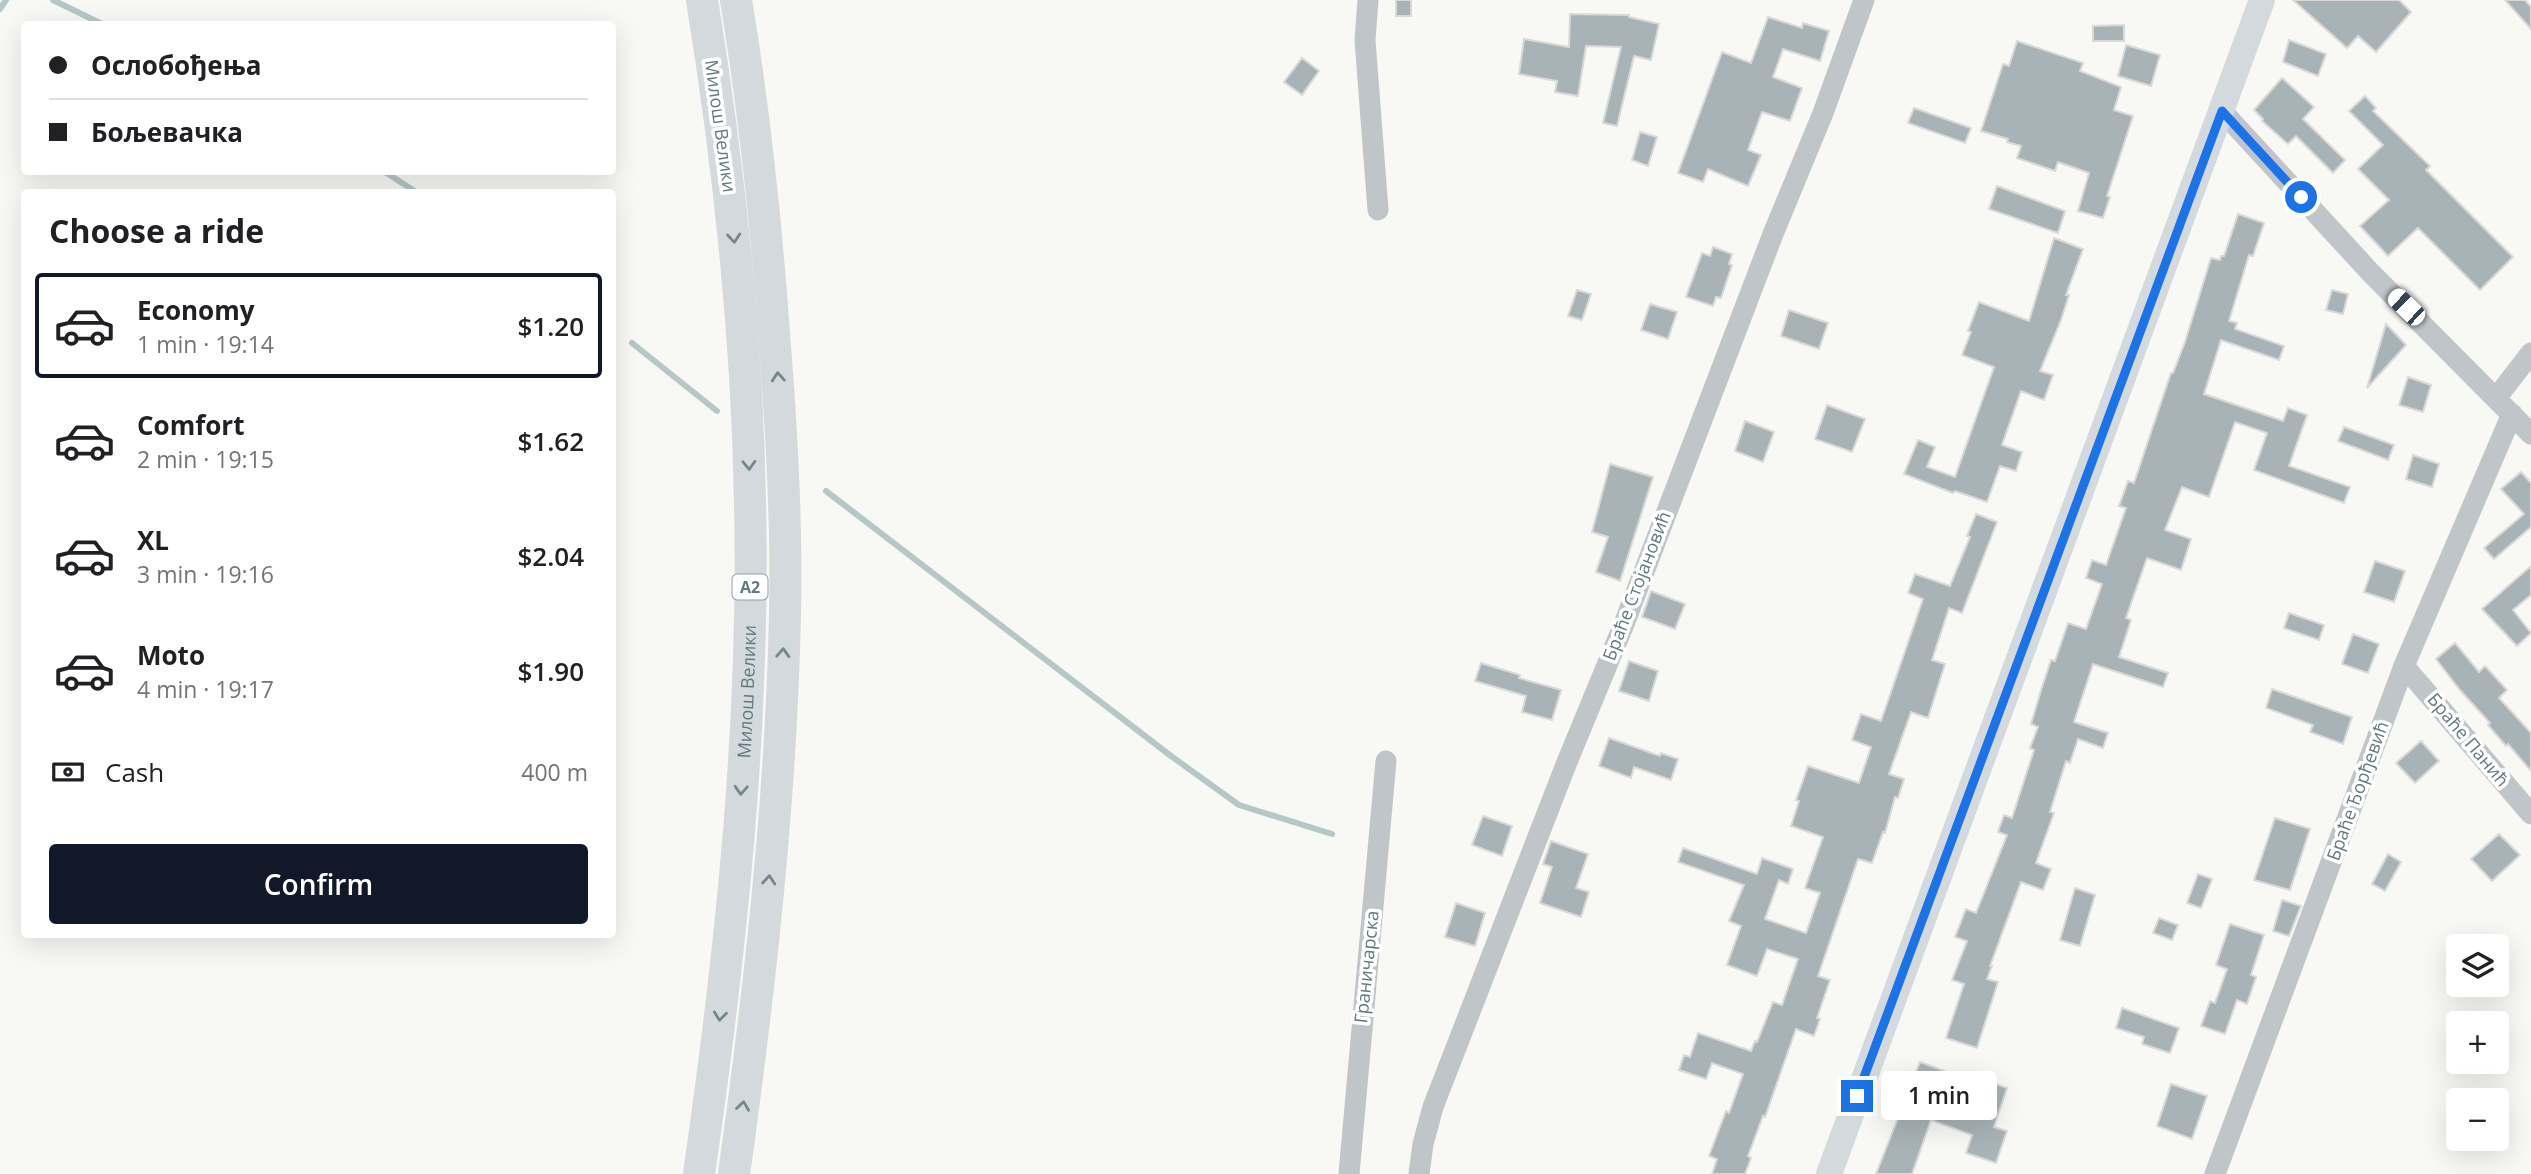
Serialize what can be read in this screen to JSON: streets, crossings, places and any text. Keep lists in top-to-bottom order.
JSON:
{
  "streets": {
    "highway": ["Милош Велики", "A2"],
    "street": [
      "Браће Стојановић",
      "Браће Панић",
      "Браће Ђорђевић",
      "Граничарска"
    ]
  },
  "crossings": [
    ["Браће Панић", "Браће Ђорђевић"]
  ],
  "page": {
    "banner": ["Ослобођења", "Бољевачка"],
    "heading": "Choose a ride",
    "list": [
      {
        "name": "Economy",
        "note": "1 min · 19:14",
        "value": "$1.20"
      },
      {
        "name": "Comfort",
        "note": "2 min · 19:15",
        "value": "$1.62"
      },
      {
        "name": "XL",
        "note": "3 min · 19:16",
        "value": "$2.04"
      },
      {
        "name": "Moto",
        "note": "4 min · 19:17",
        "value": "$1.90"
      }
    ],
    "pay": ["Cash", "400 m"],
    "buttons": "Confirm",
    "map_buttons": ["+", "−"],
    "bubble": "1 min"
  }
}
